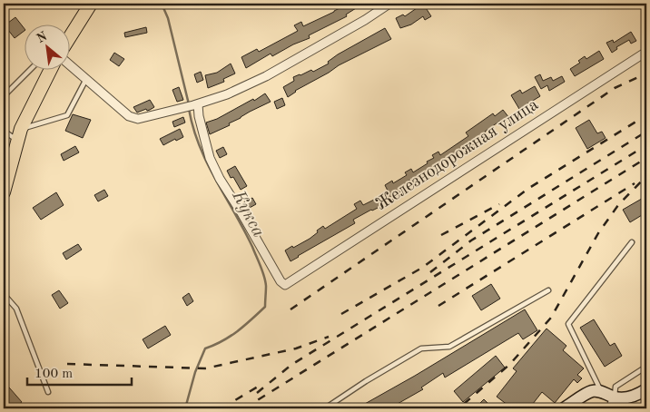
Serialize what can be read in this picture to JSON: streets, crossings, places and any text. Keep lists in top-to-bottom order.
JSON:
{
  "streets": {
    "street": ["Железнодорожная улица"]
  },
  "water": ["Кукса"],
  "scale_bar": "100 m",
  "north": "top left"
}
